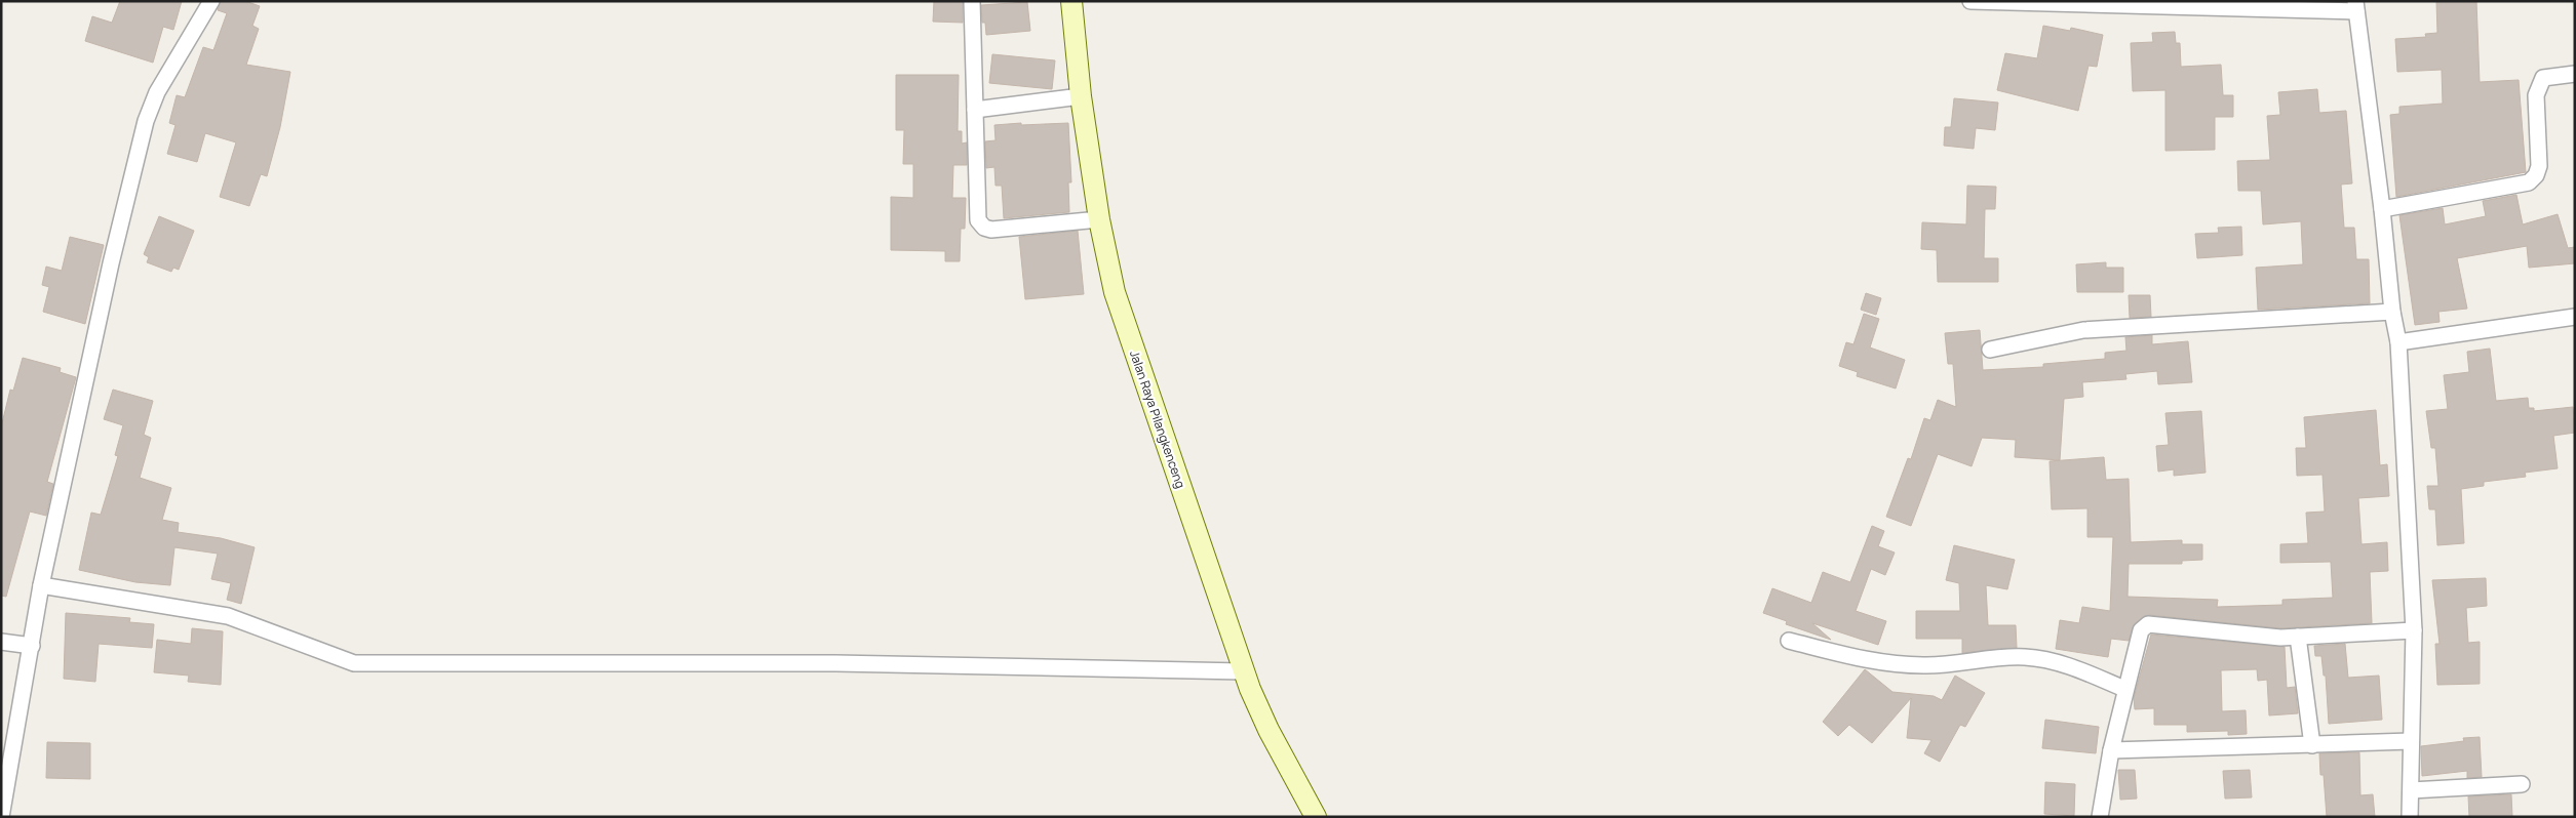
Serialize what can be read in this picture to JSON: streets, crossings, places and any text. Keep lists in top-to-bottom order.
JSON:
{
  "streets": {
    "main road": ["Jalan Raya Pilangkenceng"]
  }
}
